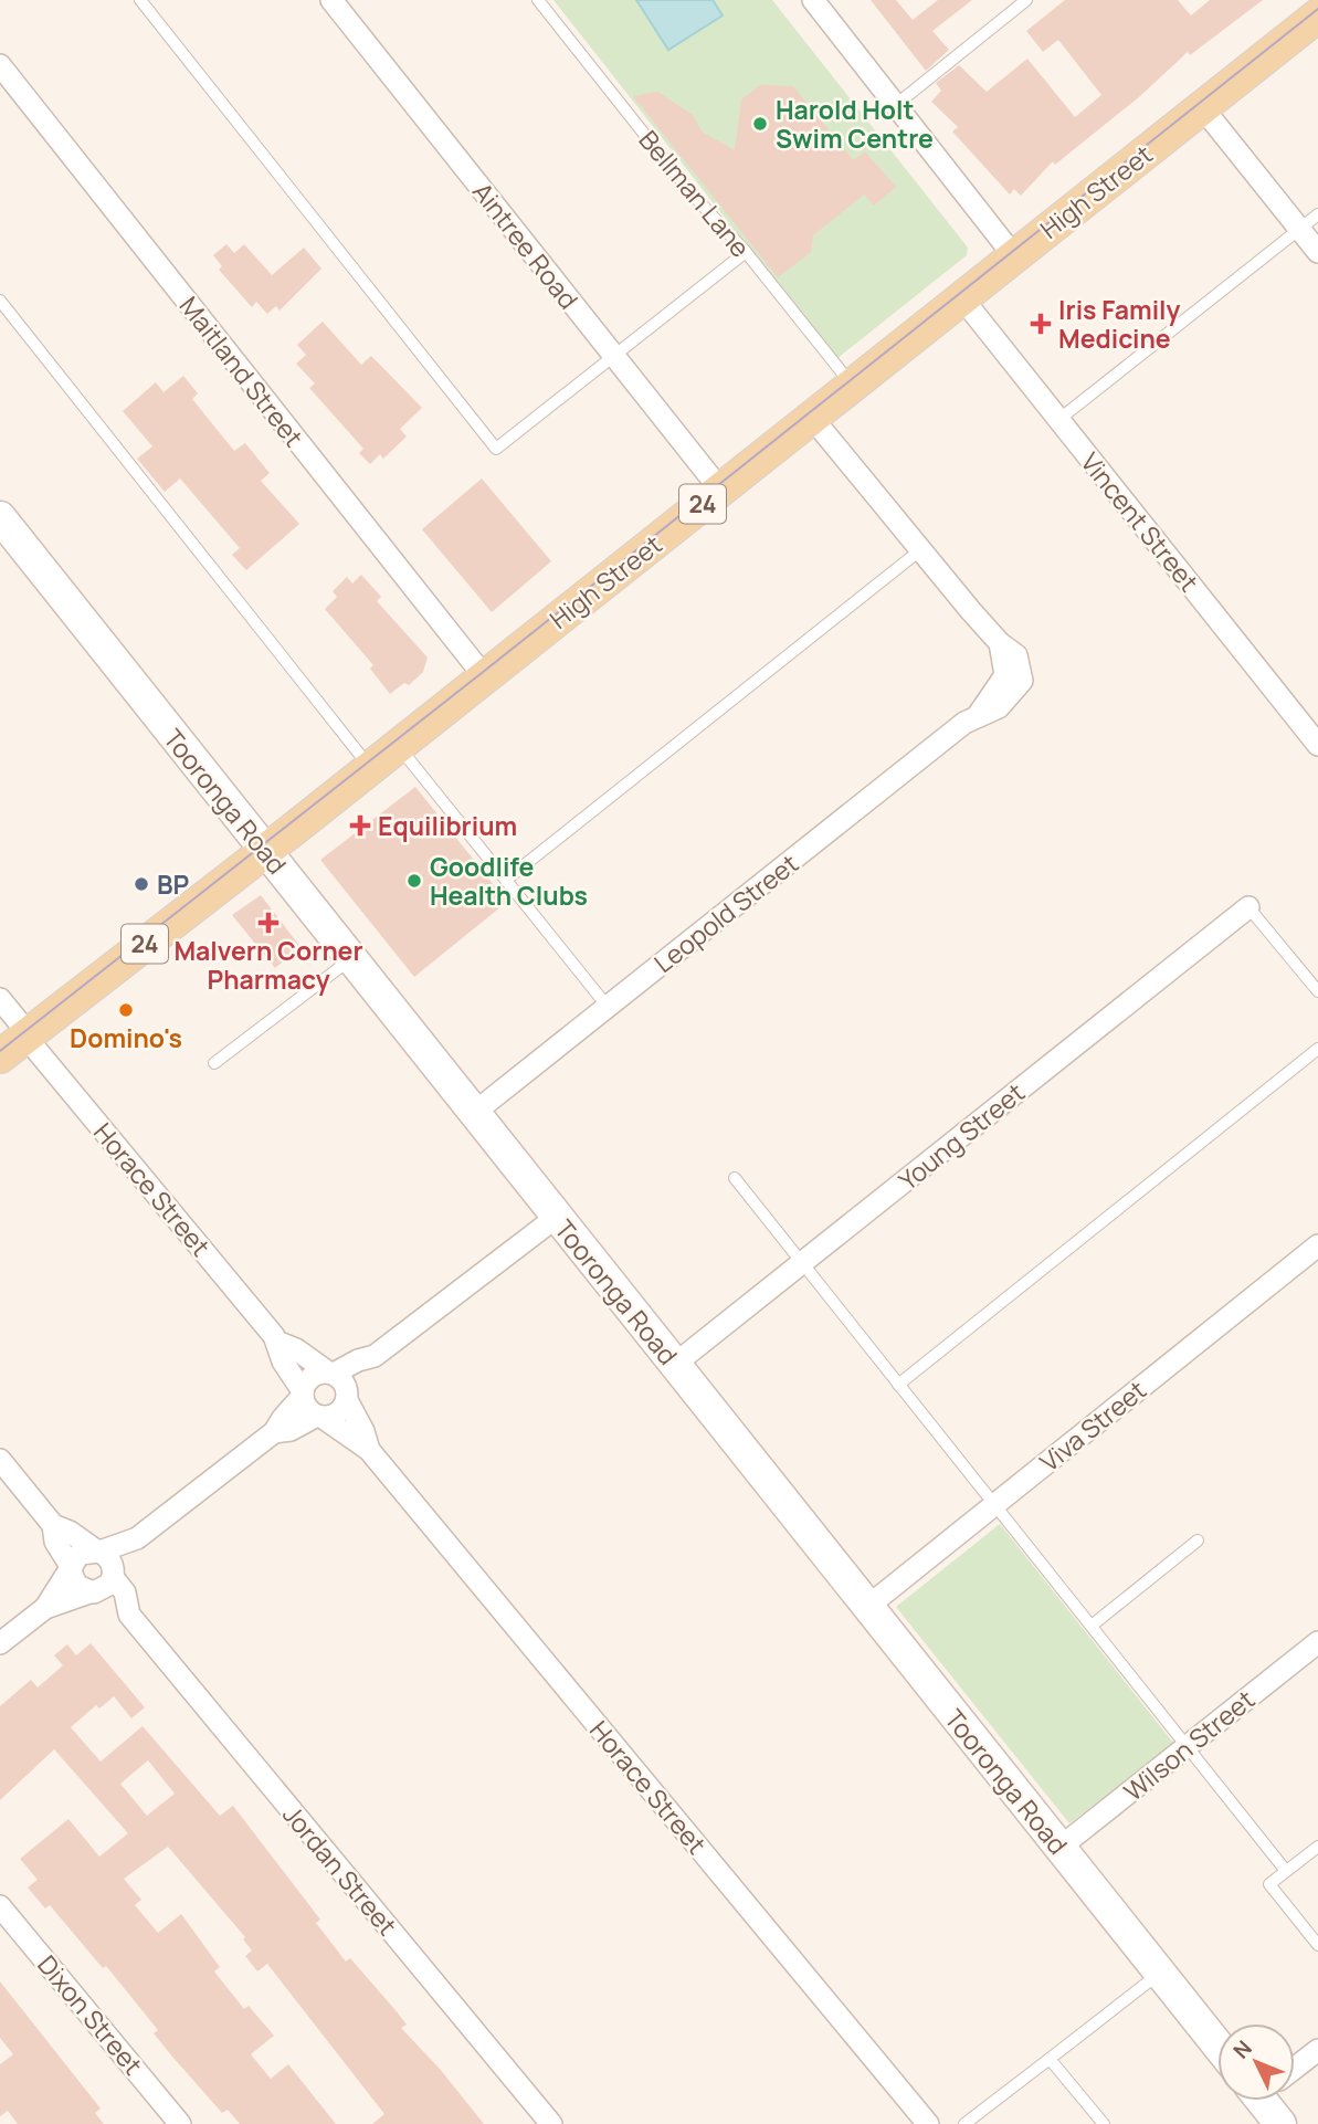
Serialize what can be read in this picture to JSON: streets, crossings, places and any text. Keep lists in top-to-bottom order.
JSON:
{
  "streets": {
    "main road": ["High Street", "24", "Tooronga Road"],
    "street": [
      "Aintree Road",
      "Maitland Street",
      "Vincent Street",
      "Leopold Street",
      "Young Street",
      "Horace Street",
      "Viva Street",
      "Wilson Street",
      "Jordan Street",
      "Dixon Street"
    ],
    "lane": ["Bellman Lane"]
  },
  "crossings": [
    ["High Street", "Bellman Lane"],
    ["High Street", "Aintree Road"],
    ["High Street", "Maitland Street"],
    ["High Street", "Vincent Street"],
    ["High Street", "Tooronga Road"],
    ["High Street", "Leopold Street"],
    ["High Street", "Horace Street"],
    ["Tooronga Road", "Leopold Street"],
    ["Tooronga Road", "Young Street"],
    ["Tooronga Road", "Viva Street"],
    ["Tooronga Road", "Wilson Street"]
  ],
  "places": {
    "other": [
      "Harold Holt Swim Centre",
      "Goodlife Health Clubs",
      "BP",
      "Domino's"
    ],
    "health": ["Iris Family Medicine", "Equilibrium", "Malvern Corner Pharmacy"]
  },
  "north": "top left"
}
